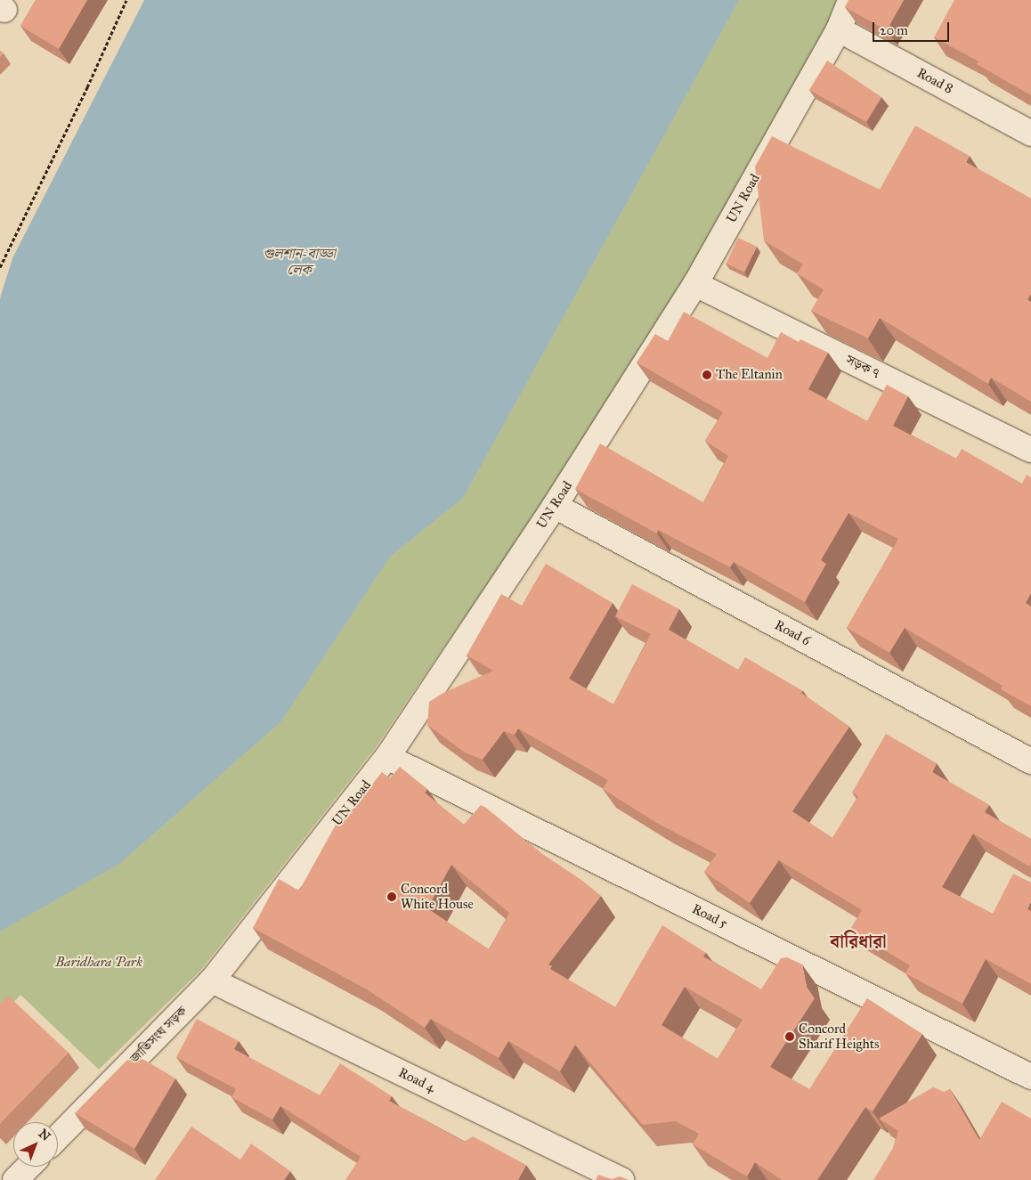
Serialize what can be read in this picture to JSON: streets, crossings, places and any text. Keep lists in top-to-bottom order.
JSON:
{
  "streets": {
    "street": [
      "Road 8",
      "UN Road",
      "সড়ক ৭",
      "Road 6",
      "Road 5",
      "জাতিসংঘ সড়ক",
      "Road 4"
    ]
  },
  "crossings": [
    ["Road 8", "UN Road"],
    ["UN Road", "সড়ক ৭"],
    ["UN Road", "Road 6"],
    ["UN Road", "Road 5"],
    ["UN Road", "জাতিসংঘ সড়ক"],
    ["UN Road", "Road 4"],
    ["জাতিসংঘ সড়ক", "Road 4"]
  ],
  "districts": ["বারিধারা"],
  "water": ["গুলশান-বাড্ডা লেক"],
  "parks": ["Baridhara Park"],
  "places": ["The Eltanin", "Concord White House", "Concord Sharif Heights"],
  "scale_bar": "20 m",
  "north": "top right"
}
